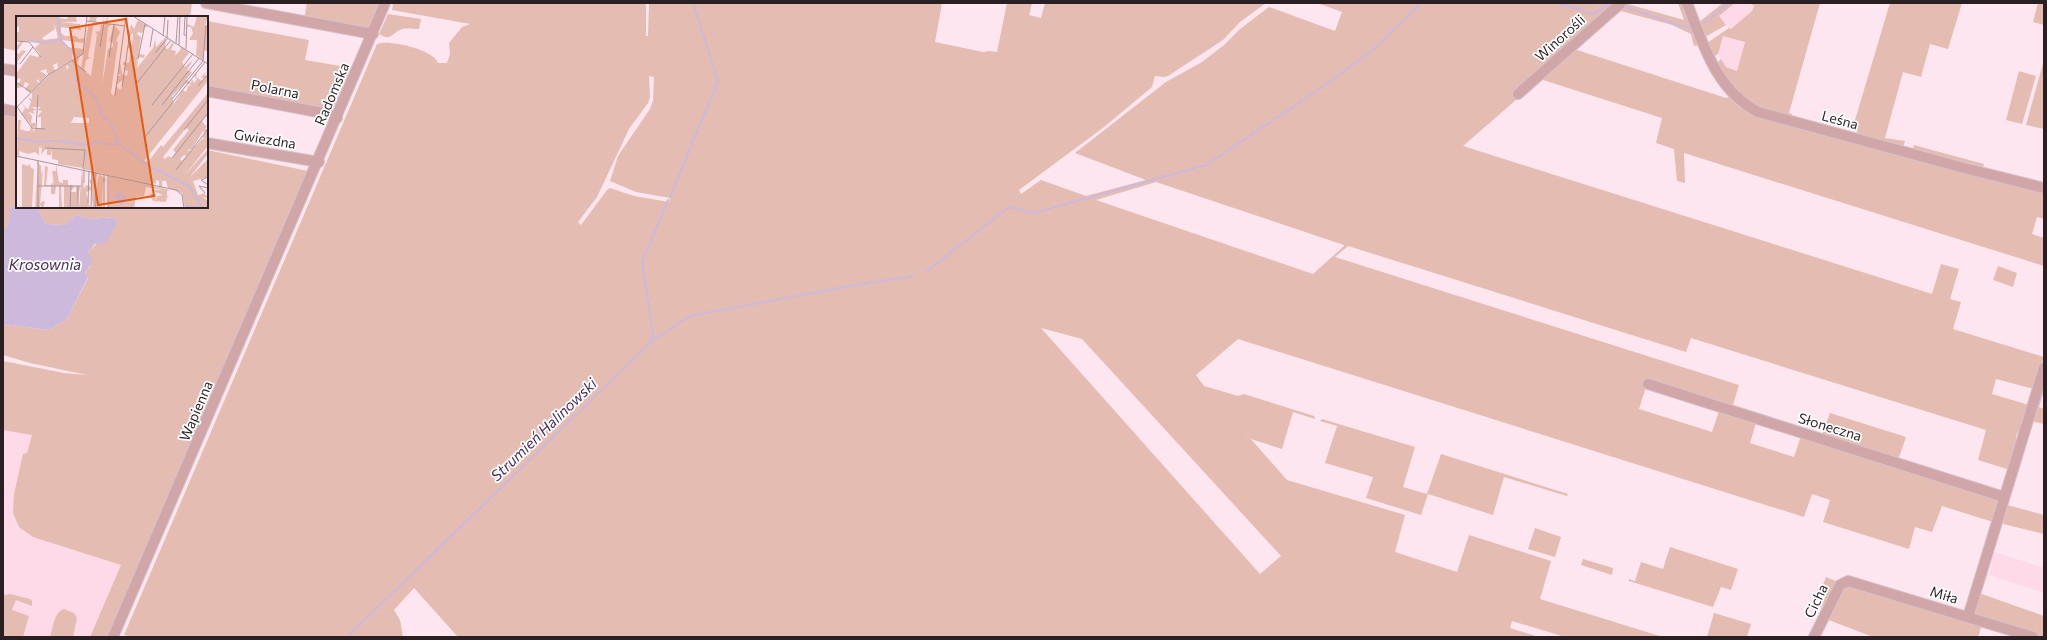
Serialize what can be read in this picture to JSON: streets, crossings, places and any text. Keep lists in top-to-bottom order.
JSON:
{
  "streets": {
    "street": [
      "Winorośli",
      "Polarna",
      "Radomska",
      "Leśna",
      "Gwiezdna",
      "Wapienna",
      "Słoneczna",
      "Miła",
      "Cicha"
    ]
  },
  "crossings": [
    ["Polarna", "Radomska"],
    ["Radomska", "Gwiezdna"],
    ["Radomska", "Wapienna"],
    ["Miła", "Cicha"]
  ],
  "water": ["Krosownia", "Strumień Halinowski"]
}
